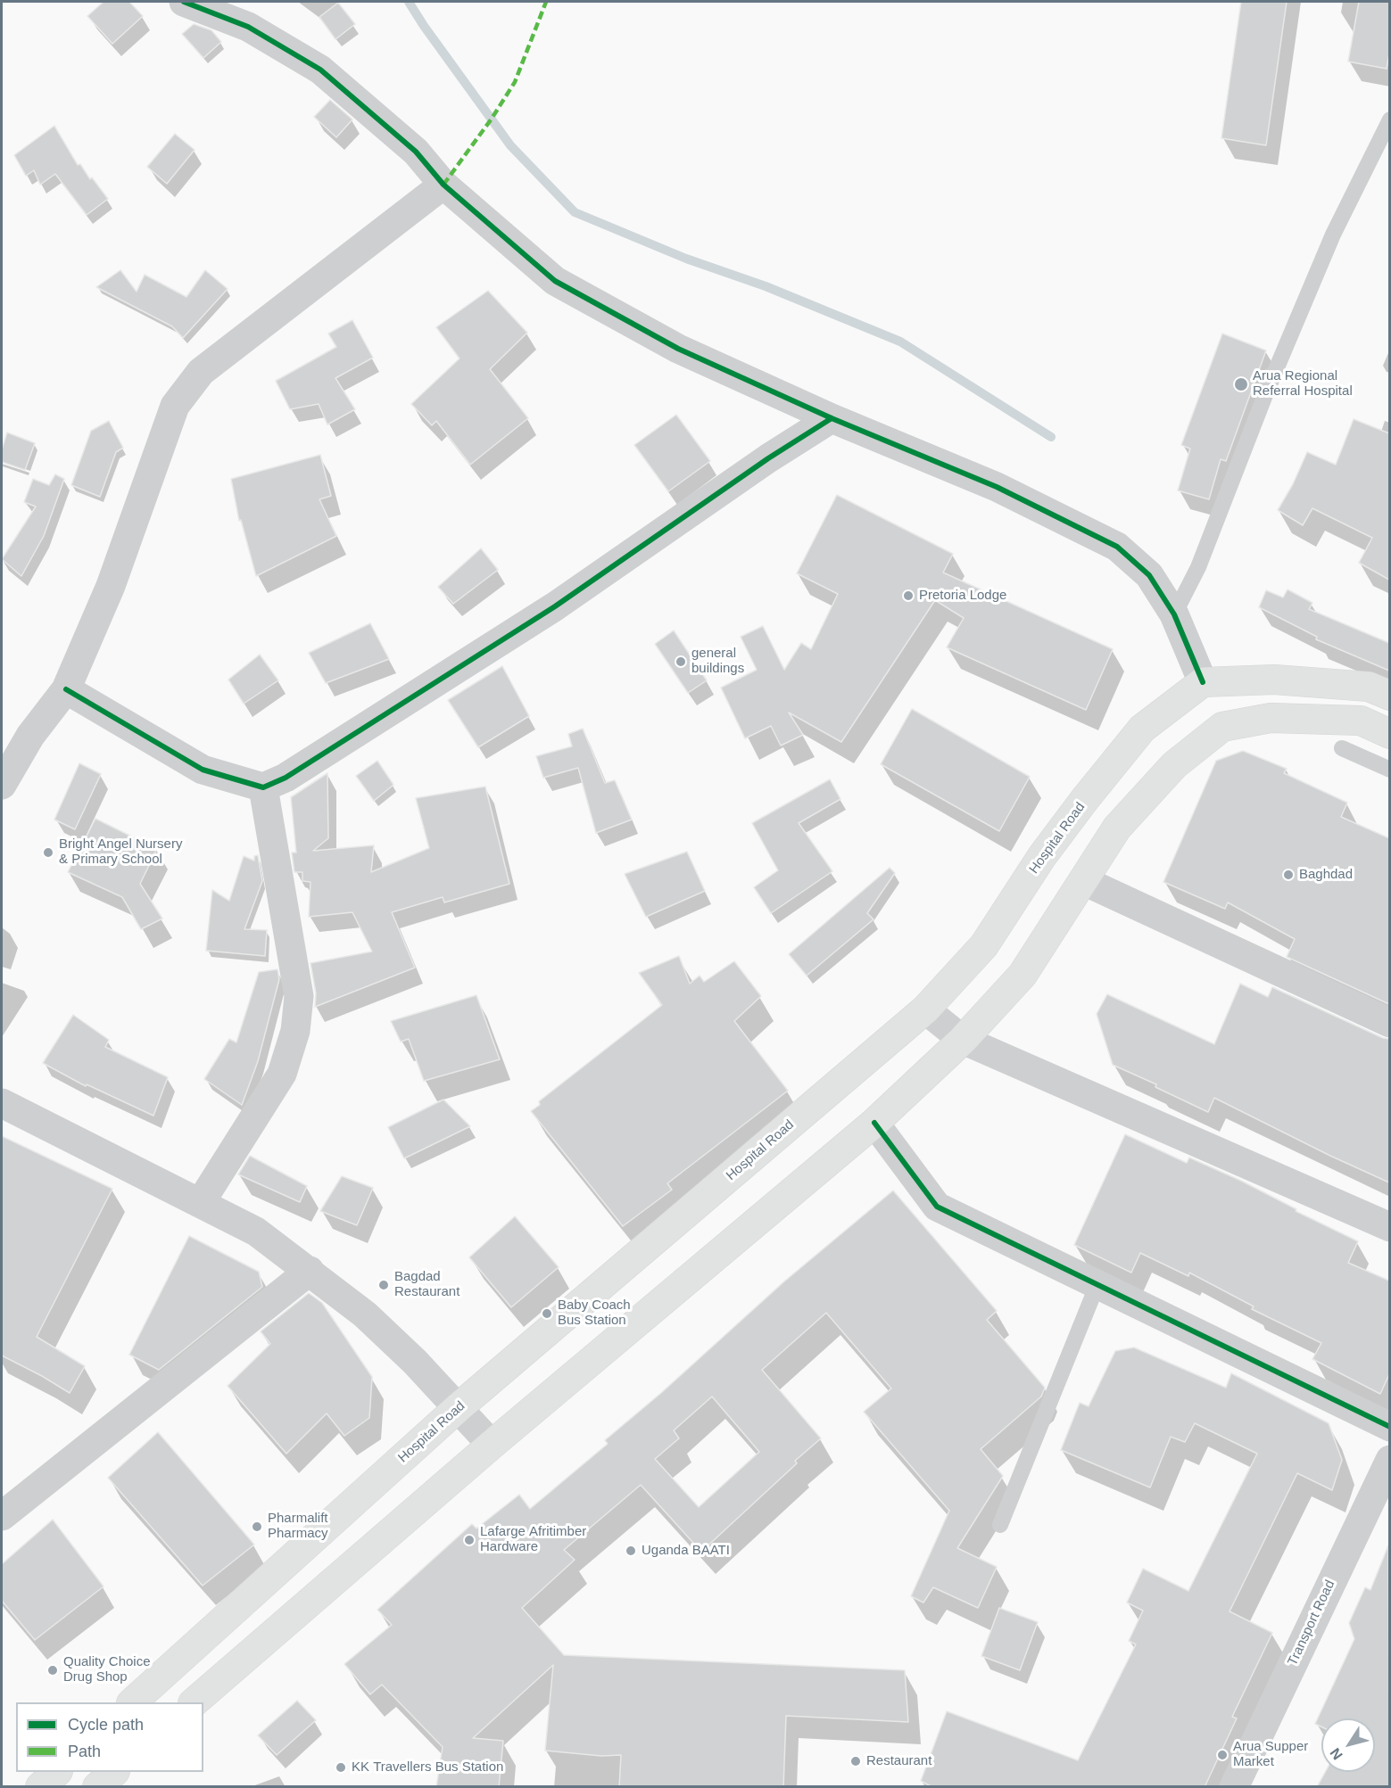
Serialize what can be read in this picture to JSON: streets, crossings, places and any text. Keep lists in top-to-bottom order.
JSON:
{
  "streets": {
    "main road": ["Hospital Road"],
    "street": ["Transport Road"]
  },
  "places": [
    "Arua Regional Referral Hospital",
    "Pretoria Lodge",
    "general buildings",
    "Bright Angel Nursery & Primary School",
    "Baghdad",
    "Bagdad Restaurant",
    "Baby Coach Bus Station",
    "Pharmalift Pharmacy",
    "Lafarge Afritimber Hardware",
    "Uganda BAATI",
    "Quality Choice Drug Shop",
    "Arua Supper Market",
    "Restaurant",
    "KK Travellers Bus Station"
  ],
  "legend": ["Cycle path", "Path"],
  "north": "bottom left"
}
